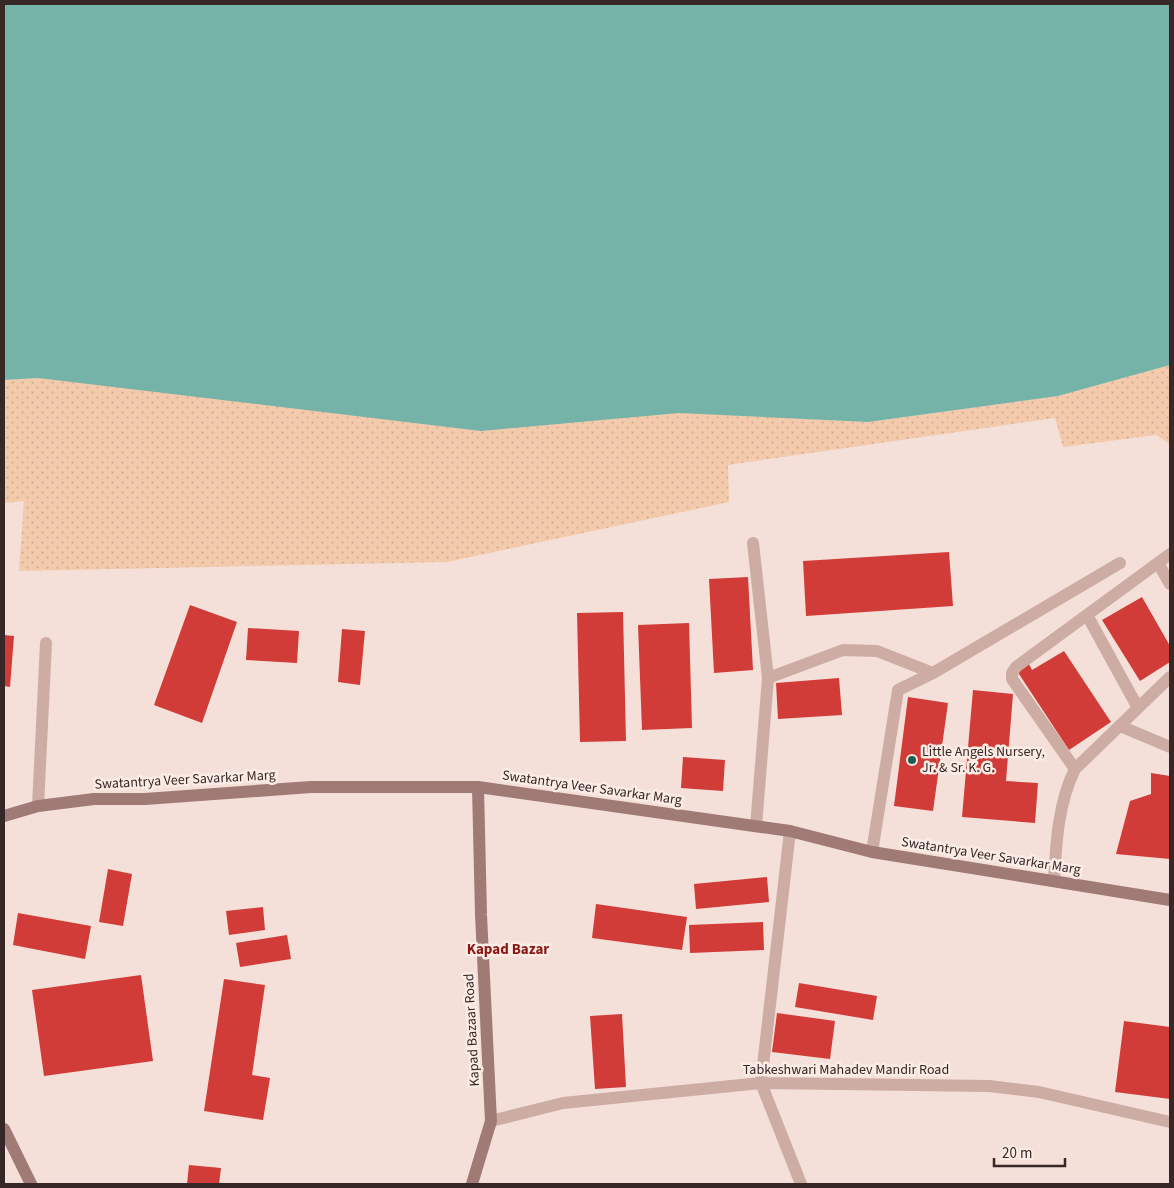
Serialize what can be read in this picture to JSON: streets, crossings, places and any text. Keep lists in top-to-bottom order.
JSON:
{
  "streets": {
    "street": ["Swatantrya Veer Savarkar Marg", "Kapad Bazaar Road", "Tabkeshwari Mahadev Mandir Road"]
  },
  "crossings": [
    ["Swatantrya Veer Savarkar Marg", "Kapad Bazaar Road"],
    ["Kapad Bazaar Road", "Tabkeshwari Mahadev Mandir Road"]
  ],
  "districts": ["Kapad Bazar"],
  "places": ["Little Angels Nursery, Jr. & Sr. K. G."],
  "scale_bar": "20 m"
}
